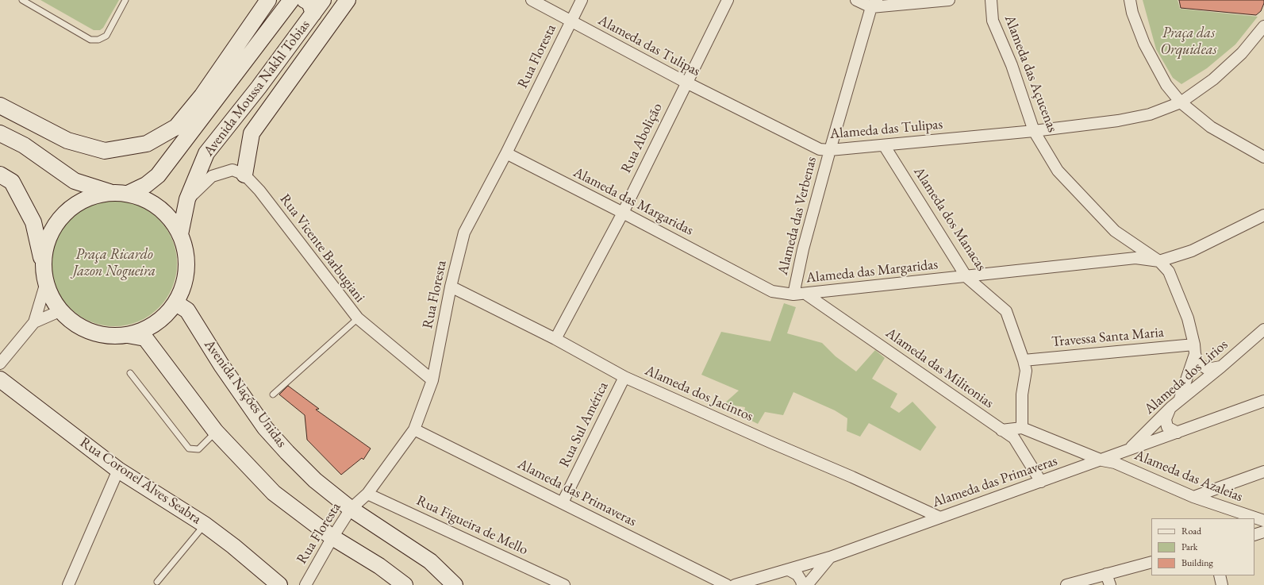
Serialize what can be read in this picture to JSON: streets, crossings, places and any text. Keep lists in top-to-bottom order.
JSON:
{
  "streets": {
    "main road": ["Avenida Moussa Nakhl Tobias", "Avenida Nações Unidas", "Rua Coronel Alves Seabra"],
    "street": [
      "Alameda das Tulipas",
      "Rua Floresta",
      "Alameda das Açucenas",
      "Rua Abolição",
      "Alameda das Margaridas",
      "Alameda das Verbenas",
      "Alameda dos Manacas",
      "Rua Vicente Barbugiani",
      "Travessa Santa Maria",
      "Alameda das Militonias",
      "Alameda dos Lirios",
      "Alameda dos Jacintos",
      "Rua Sul América",
      "Alameda das Azaleias",
      "Alameda das Primaveras",
      "Rua Figueira de Mello"
    ]
  },
  "crossings": [
    ["Alameda das Tulipas", "Rua Floresta"],
    ["Alameda das Tulipas", "Alameda das Açucenas"],
    ["Alameda das Tulipas", "Rua Abolição"],
    ["Alameda das Tulipas", "Alameda das Verbenas"],
    ["Alameda das Tulipas", "Alameda dos Manacas"],
    ["Rua Floresta", "Alameda das Margaridas"],
    ["Rua Floresta", "Rua Vicente Barbugiani"],
    ["Rua Floresta", "Avenida Nações Unidas"],
    ["Rua Floresta", "Alameda dos Jacintos"],
    ["Rua Floresta", "Alameda das Primaveras"],
    ["Rua Floresta", "Rua Figueira de Mello"],
    ["Alameda das Açucenas", "Alameda das Margaridas"],
    ["Alameda das Açucenas", "Travessa Santa Maria"],
    ["Rua Abolição", "Alameda das Margaridas"],
    ["Rua Abolição", "Alameda dos Jacintos"],
    ["Alameda das Margaridas", "Alameda das Verbenas"],
    ["Alameda das Margaridas", "Alameda dos Manacas"],
    ["Alameda das Margaridas", "Alameda das Militonias"],
    ["Alameda dos Manacas", "Travessa Santa Maria"],
    ["Alameda das Militonias", "Alameda das Primaveras"],
    ["Alameda dos Lirios", "Alameda das Primaveras"],
    ["Alameda dos Jacintos", "Rua Sul América"],
    ["Alameda dos Jacintos", "Alameda das Primaveras"],
    ["Rua Sul América", "Alameda das Primaveras"],
    ["Alameda das Azaleias", "Alameda das Primaveras"]
  ],
  "parks": ["Praça das Orquideas", "Praça Ricardo Jazon Nogueira"],
  "legend": ["Road", "Park", "Building"]
}
